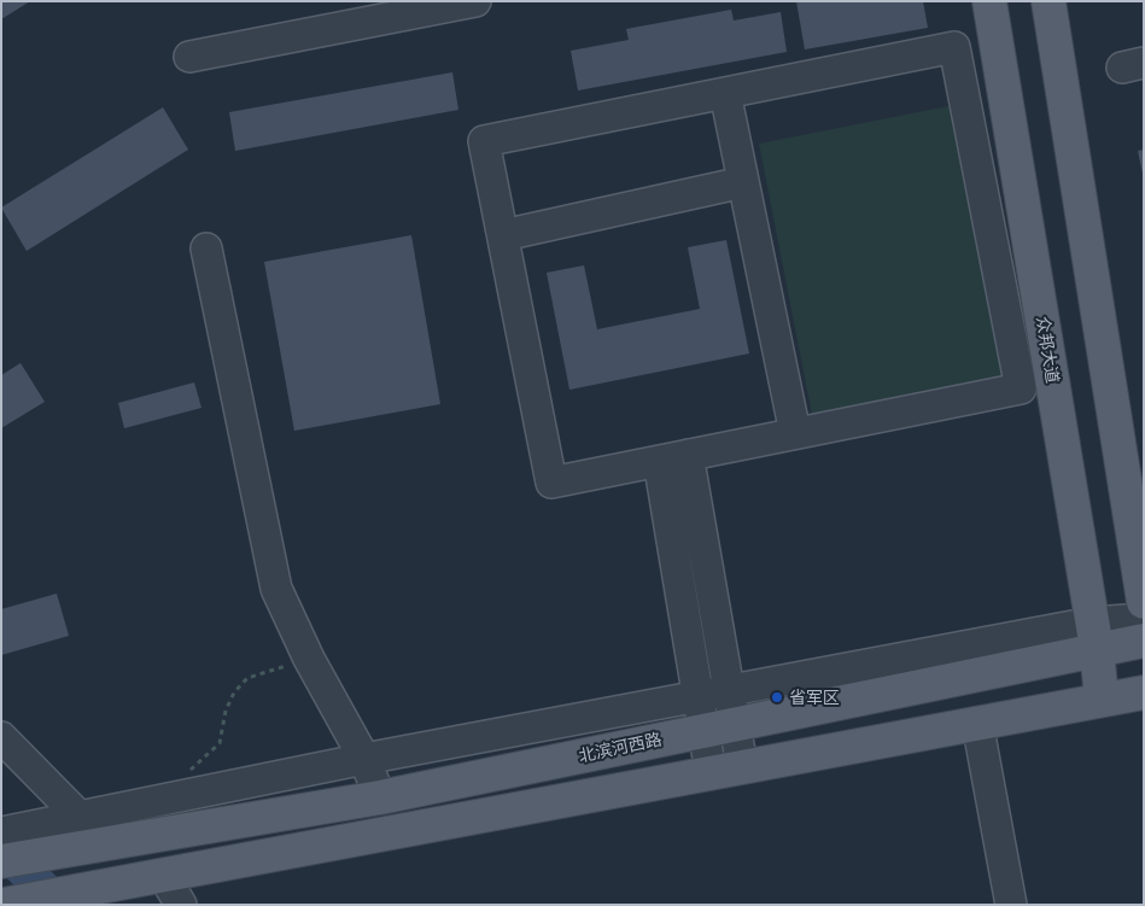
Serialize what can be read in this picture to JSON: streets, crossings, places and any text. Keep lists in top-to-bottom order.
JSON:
{
  "streets": {
    "main road": ["众邦大道", "北滨河西路"]
  },
  "crossings": [
    ["众邦大道", "北滨河西路"]
  ],
  "places": ["省军区"]
}
